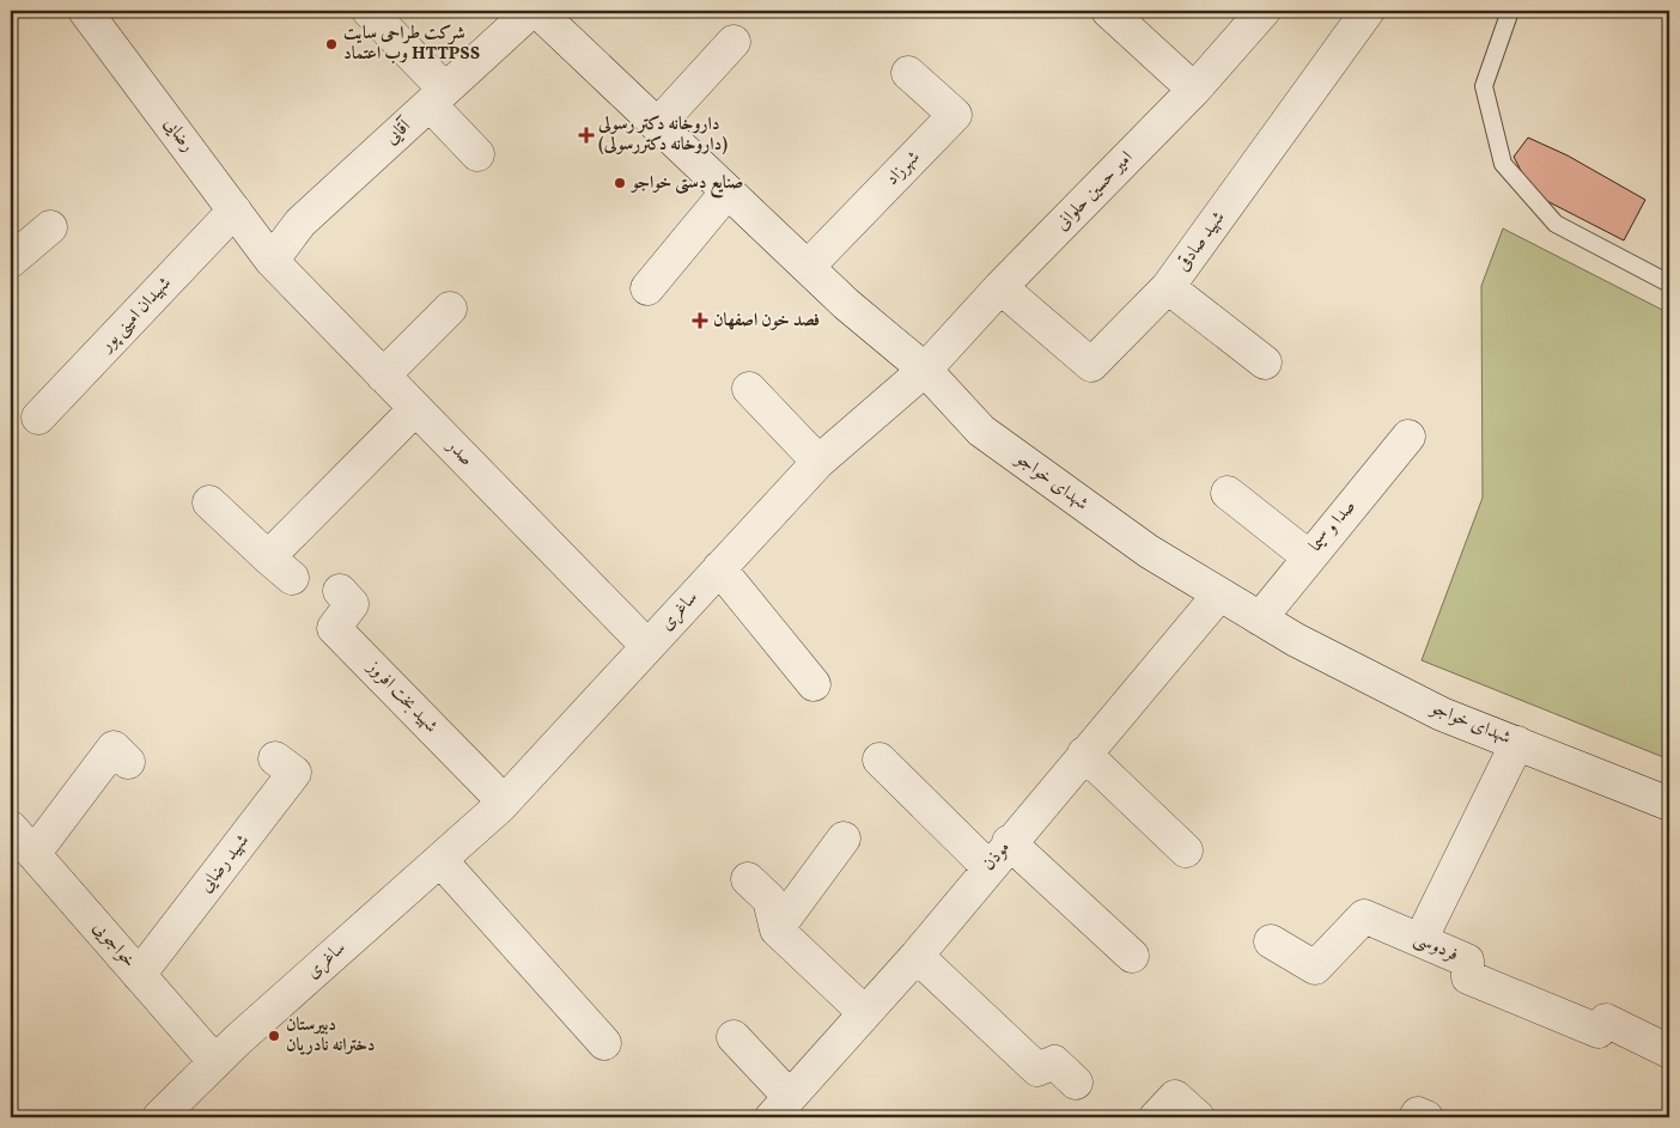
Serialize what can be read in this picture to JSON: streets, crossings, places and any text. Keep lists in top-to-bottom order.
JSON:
{
  "streets": {
    "street": [
      "آقایی",
      "رضایی",
      "شهرزاد",
      "امیر حسین حلوانی",
      "شهید صادقی",
      "شهیدان امینی پور",
      "صدر",
      "شهدای خواجو",
      "صدا و سیما",
      "ساغری",
      "شهید بخت افروز",
      "موذن",
      "شهید رضایی",
      "خواجویی",
      "فردوسی"
    ]
  },
  "crossings": [
    ["آقایی", "رضایی"],
    ["آقایی", "صدر"],
    ["رضایی", "شهیدان امینی پور"],
    ["رضایی", "صدر"],
    ["شهرزاد", "شهدای خواجو"],
    ["امیر حسین حلوانی", "شهید صادقی"],
    ["امیر حسین حلوانی", "شهدای خواجو"],
    ["امیر حسین حلوانی", "ساغری"],
    ["صدر", "ساغری"],
    ["شهدای خواجو", "صدا و سیما"],
    ["شهدای خواجو", "ساغری"],
    ["شهدای خواجو", "موذن"],
    ["ساغری", "شهید بخت افروز"],
    ["ساغری", "خواجویی"],
    ["شهید رضایی", "خواجویی"]
  ],
  "places": {
    "other": ["شرکت طراحی سایت وب اعتماد HTTPSS", "صنایع دستی خواجو", "دبیرستان دخترانه نادریان"],
    "health": ["داروخانه دکتر رسولی (داروخانه دکتررسولی)", "فصد خون اصفهان"]
  }
}
